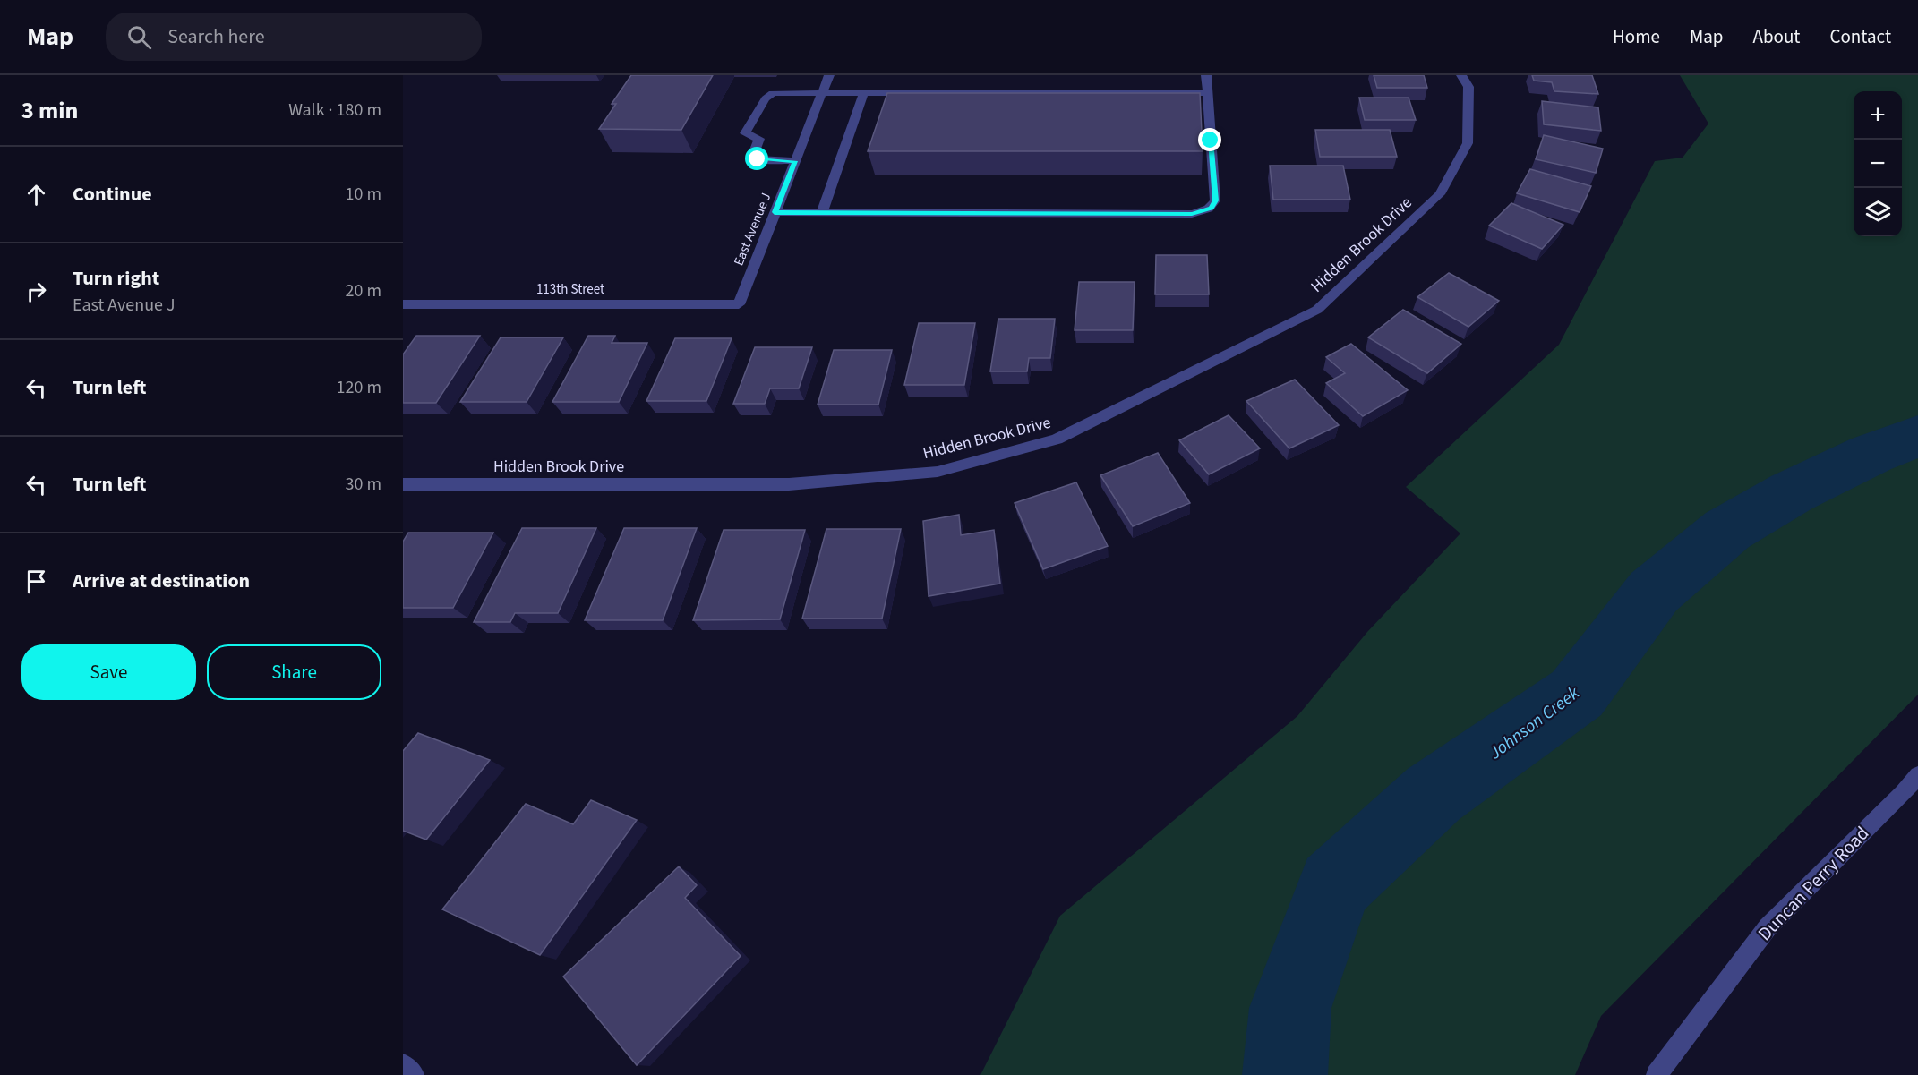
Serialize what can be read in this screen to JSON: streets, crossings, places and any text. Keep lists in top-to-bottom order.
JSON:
{
  "streets": {
    "street": [
      "East Avenue J",
      "Hidden Brook Drive",
      "113th Street",
      "Duncan Perry Road"
    ]
  },
  "crossings": [
    ["East Avenue J", "113th Street"]
  ],
  "water": ["Johnson Creek"],
  "page": {
    "header": "Map",
    "search": "Search here",
    "nav": [
      "Home",
      "Map",
      "About",
      "Contact"
    ],
    "heading": ["3 min", "Walk · 180 m"],
    "map_buttons": ["+", "−"],
    "list": [
      ["Continue", "10 m"],
      ["Turn right", "East Avenue J", "20 m"],
      ["Turn left", "120 m"],
      ["Turn left", "30 m"],
      "Arrive at destination"
    ],
    "buttons": ["Save", "Share"]
  }
}
